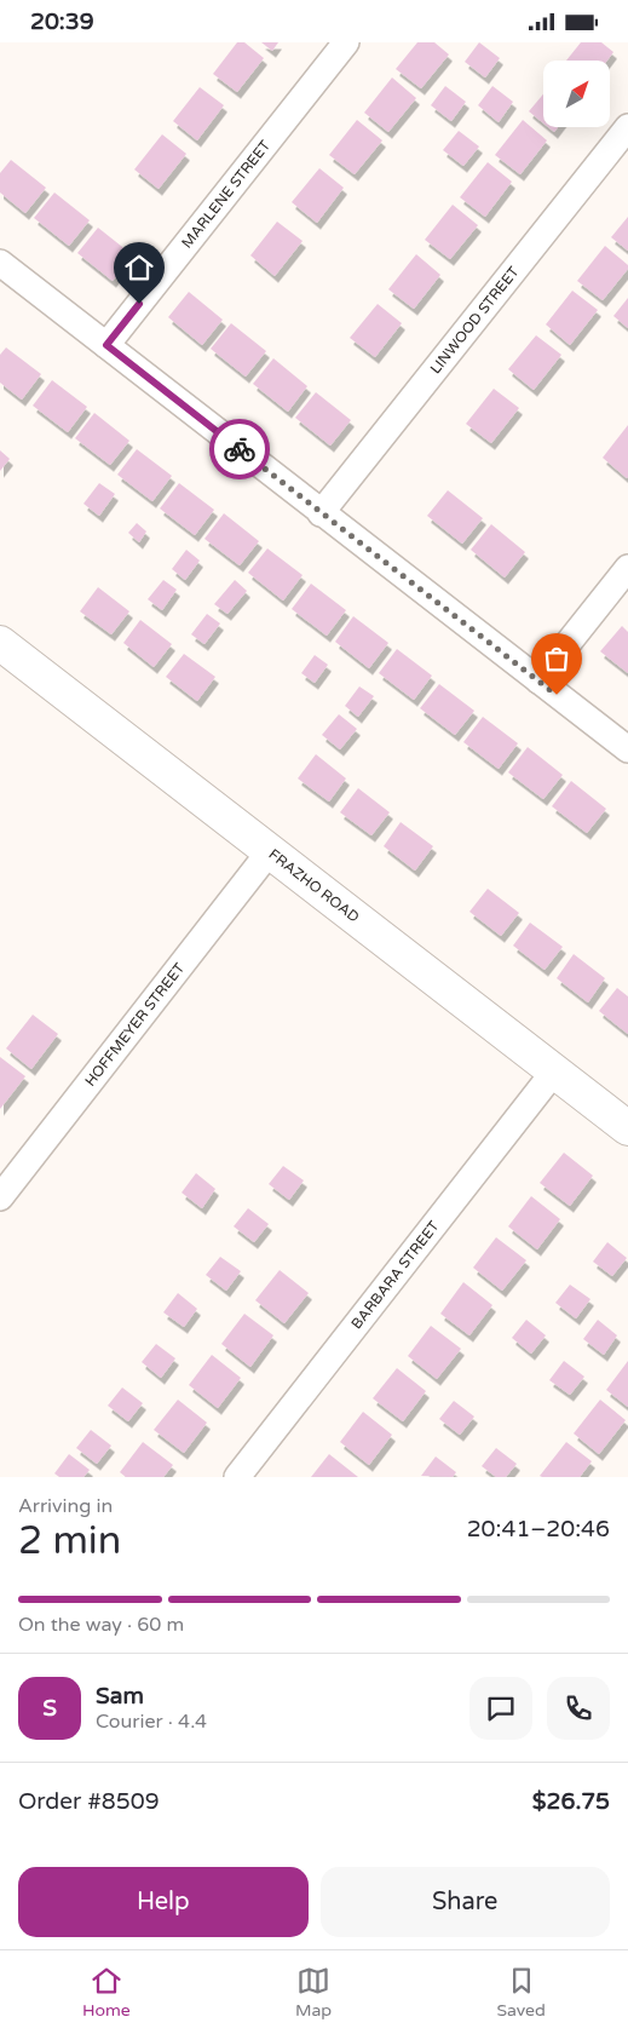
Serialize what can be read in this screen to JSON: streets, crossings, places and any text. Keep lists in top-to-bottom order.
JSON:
{
  "streets": {
    "street": [
      "MARLENE STREET",
      "LINWOOD STREET",
      "FRAZHO ROAD",
      "HOFFMEYER STREET",
      "BARBARA STREET"
    ]
  },
  "crossings": [
    ["FRAZHO ROAD", "HOFFMEYER STREET"],
    ["FRAZHO ROAD", "BARBARA STREET"]
  ],
  "north": "top right",
  "page": {
    "status": "20:39",
    "heading": ["2 min", "Arriving in", "20:41–20:46"],
    "panel": [
      "Sam",
      "Courier · 4.4",
      "Order #8509",
      "$26.75"
    ],
    "bar": "On the way · 60 m",
    "round": "S",
    "buttons": ["Help", "Share"],
    "tabs": ["Home", "Map", "Saved"]
  }
}
